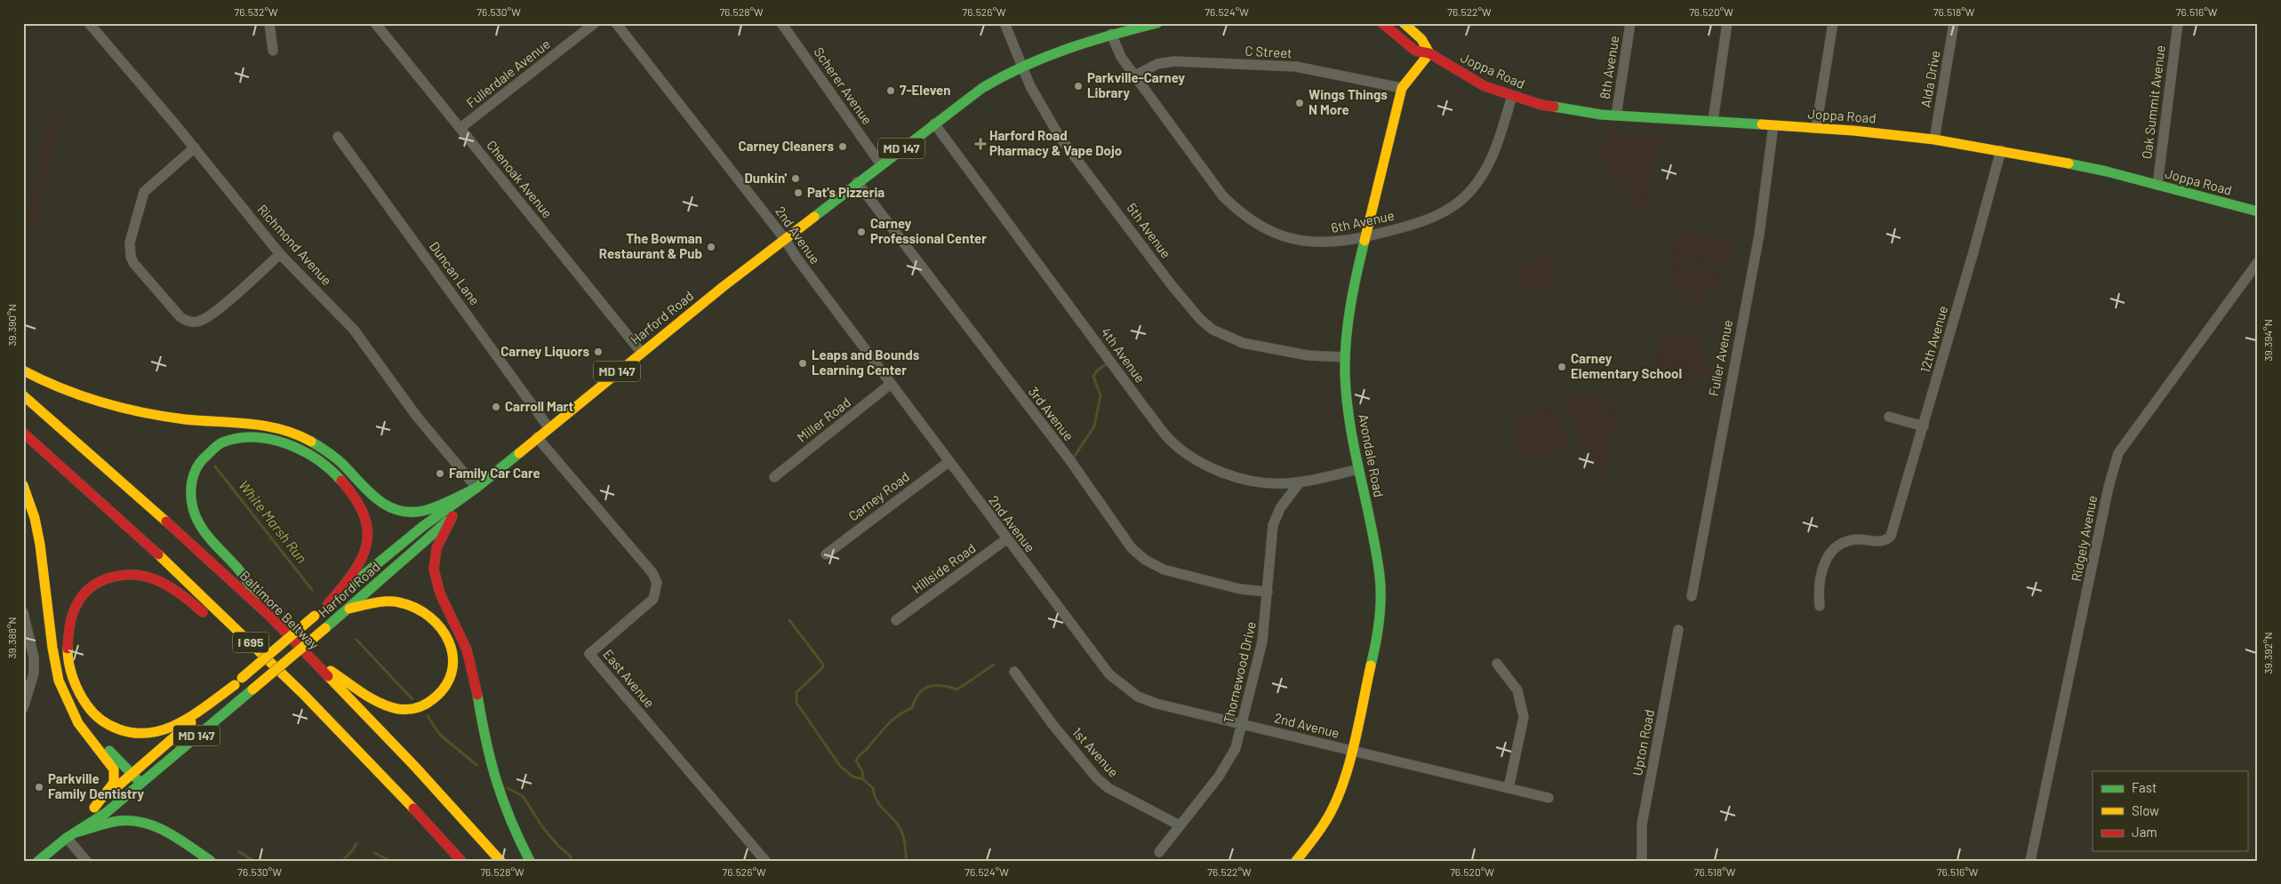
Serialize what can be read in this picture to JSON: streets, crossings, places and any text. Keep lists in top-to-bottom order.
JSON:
{
  "streets": {
    "main road": [
      "Joppa Road",
      "MD 147",
      "Harford Road",
      "Avondale Road",
      "Baltimore Beltway",
      "I 695"
    ],
    "street": [
      "C Street",
      "8th Avenue",
      "Fullerdale Avenue",
      "Alda Drive",
      "Scherer Avenue",
      "Oak Summit Avenue",
      "Chenoak Avenue",
      "6th Avenue",
      "5th Avenue",
      "2nd Avenue",
      "Richmond Avenue",
      "Duncan Lane",
      "12th Avenue",
      "4th Avenue",
      "Fuller Avenue",
      "3rd Avenue",
      "Miller Road",
      "Carney Road",
      "Ridgely Avenue",
      "Hillside Road",
      "Thornewood Drive",
      "East Avenue",
      "Upton Road",
      "1st Avenue"
    ]
  },
  "crossings": [
    ["C Street", "6th Avenue"],
    ["C Street", "Avondale Road"],
    ["8th Avenue", "Joppa Road"],
    ["Joppa Road", "Alda Drive"],
    ["Joppa Road", "Oak Summit Avenue"],
    ["Joppa Road", "6th Avenue"],
    ["Joppa Road", "12th Avenue"],
    ["Joppa Road", "Fuller Avenue"],
    ["Joppa Road", "Avondale Road"],
    ["Fullerdale Avenue", "Chenoak Avenue"],
    ["Scherer Avenue", "MD 147"],
    ["MD 147", "6th Avenue"],
    ["MD 147", "5th Avenue"],
    ["MD 147", "2nd Avenue"],
    ["MD 147", "Harford Road"],
    ["MD 147", "4th Avenue"],
    ["MD 147", "3rd Avenue"],
    ["Chenoak Avenue", "Harford Road"],
    ["6th Avenue", "Avondale Road"],
    ["5th Avenue", "Avondale Road"],
    ["2nd Avenue", "Harford Road"],
    ["2nd Avenue", "Miller Road"],
    ["2nd Avenue", "Avondale Road"],
    ["2nd Avenue", "Carney Road"],
    ["2nd Avenue", "Hillside Road"],
    ["2nd Avenue", "Thornewood Drive"],
    ["Richmond Avenue", "Harford Road"],
    ["Duncan Lane", "Harford Road"],
    ["Harford Road", "East Avenue"],
    ["4th Avenue", "Avondale Road"],
    ["4th Avenue", "Thornewood Drive"],
    ["3rd Avenue", "Thornewood Drive"],
    ["Thornewood Drive", "1st Avenue"]
  ],
  "water": ["White Marsh Run"],
  "places": {
    "other": [
      "Parkville-Carney Library",
      "7-Eleven",
      "Wings Things N More",
      "Carney Cleaners",
      "Dunkin'",
      "Pat's Pizzeria",
      "Carney Professional Center",
      "The Bowman Restaurant & Pub",
      "Carney Liquors",
      "Leaps and Bounds Learning Center",
      "Carney Elementary School",
      "Carroll Mart",
      "Family Car Care",
      "Parkville Family Dentistry"
    ],
    "health": ["Harford Road Pharmacy & Vape Dojo"]
  },
  "legend": ["Fast", "Slow", "Jam"],
  "coordinates": [
    "76.532°W",
    "76.530°W",
    "76.528°W",
    "76.526°W",
    "76.524°W",
    "76.522°W",
    "76.520°W",
    "76.518°W",
    "76.516°W",
    "39.390°N",
    "39.394°N",
    "39.388°N",
    "39.392°N"
  ]
}
